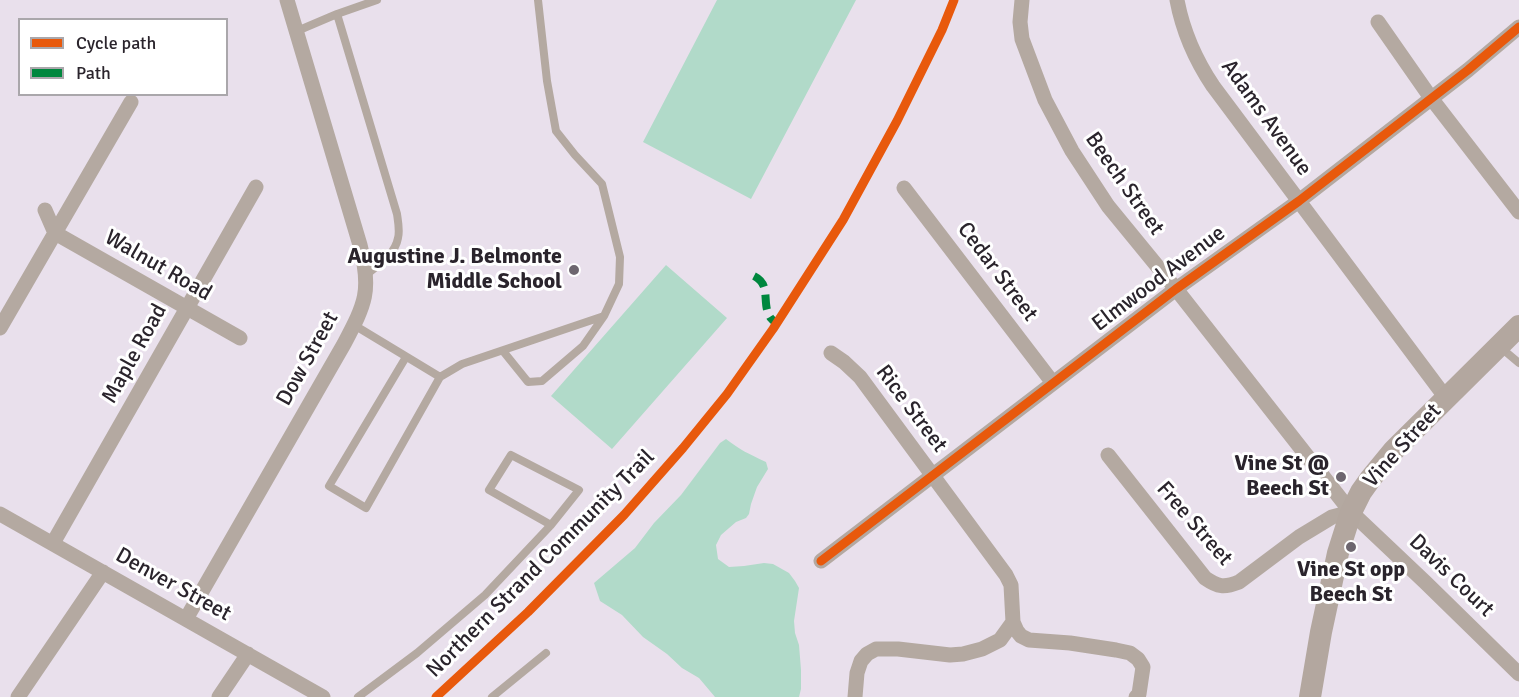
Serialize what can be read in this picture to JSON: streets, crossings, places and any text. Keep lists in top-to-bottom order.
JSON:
{
  "streets": {
    "street": [
      "Adams Avenue",
      "Beech Street",
      "Walnut Road",
      "Cedar Street",
      "Elmwood Avenue",
      "Maple Road",
      "Dow Street",
      "Rice Street",
      "Vine Street",
      "Free Street",
      "Davis Court",
      "Denver Street"
    ],
    "cycle path": ["Northern Strand Community Trail"]
  },
  "crossings": [
    ["Adams Avenue", "Elmwood Avenue"],
    ["Adams Avenue", "Vine Street"],
    ["Beech Street", "Elmwood Avenue"],
    ["Beech Street", "Vine Street"],
    ["Beech Street", "Free Street"],
    ["Beech Street", "Davis Court"],
    ["Walnut Road", "Maple Road"],
    ["Cedar Street", "Elmwood Avenue"],
    ["Elmwood Avenue", "Rice Street"],
    ["Maple Road", "Denver Street"],
    ["Dow Street", "Denver Street"],
    ["Vine Street", "Free Street"],
    ["Vine Street", "Davis Court"],
    ["Free Street", "Davis Court"]
  ],
  "places": ["Augustine J. Belmonte Middle School", "Vine St @ Beech St", "Vine St opp Beech St"],
  "legend": ["Cycle path", "Path"]
}
